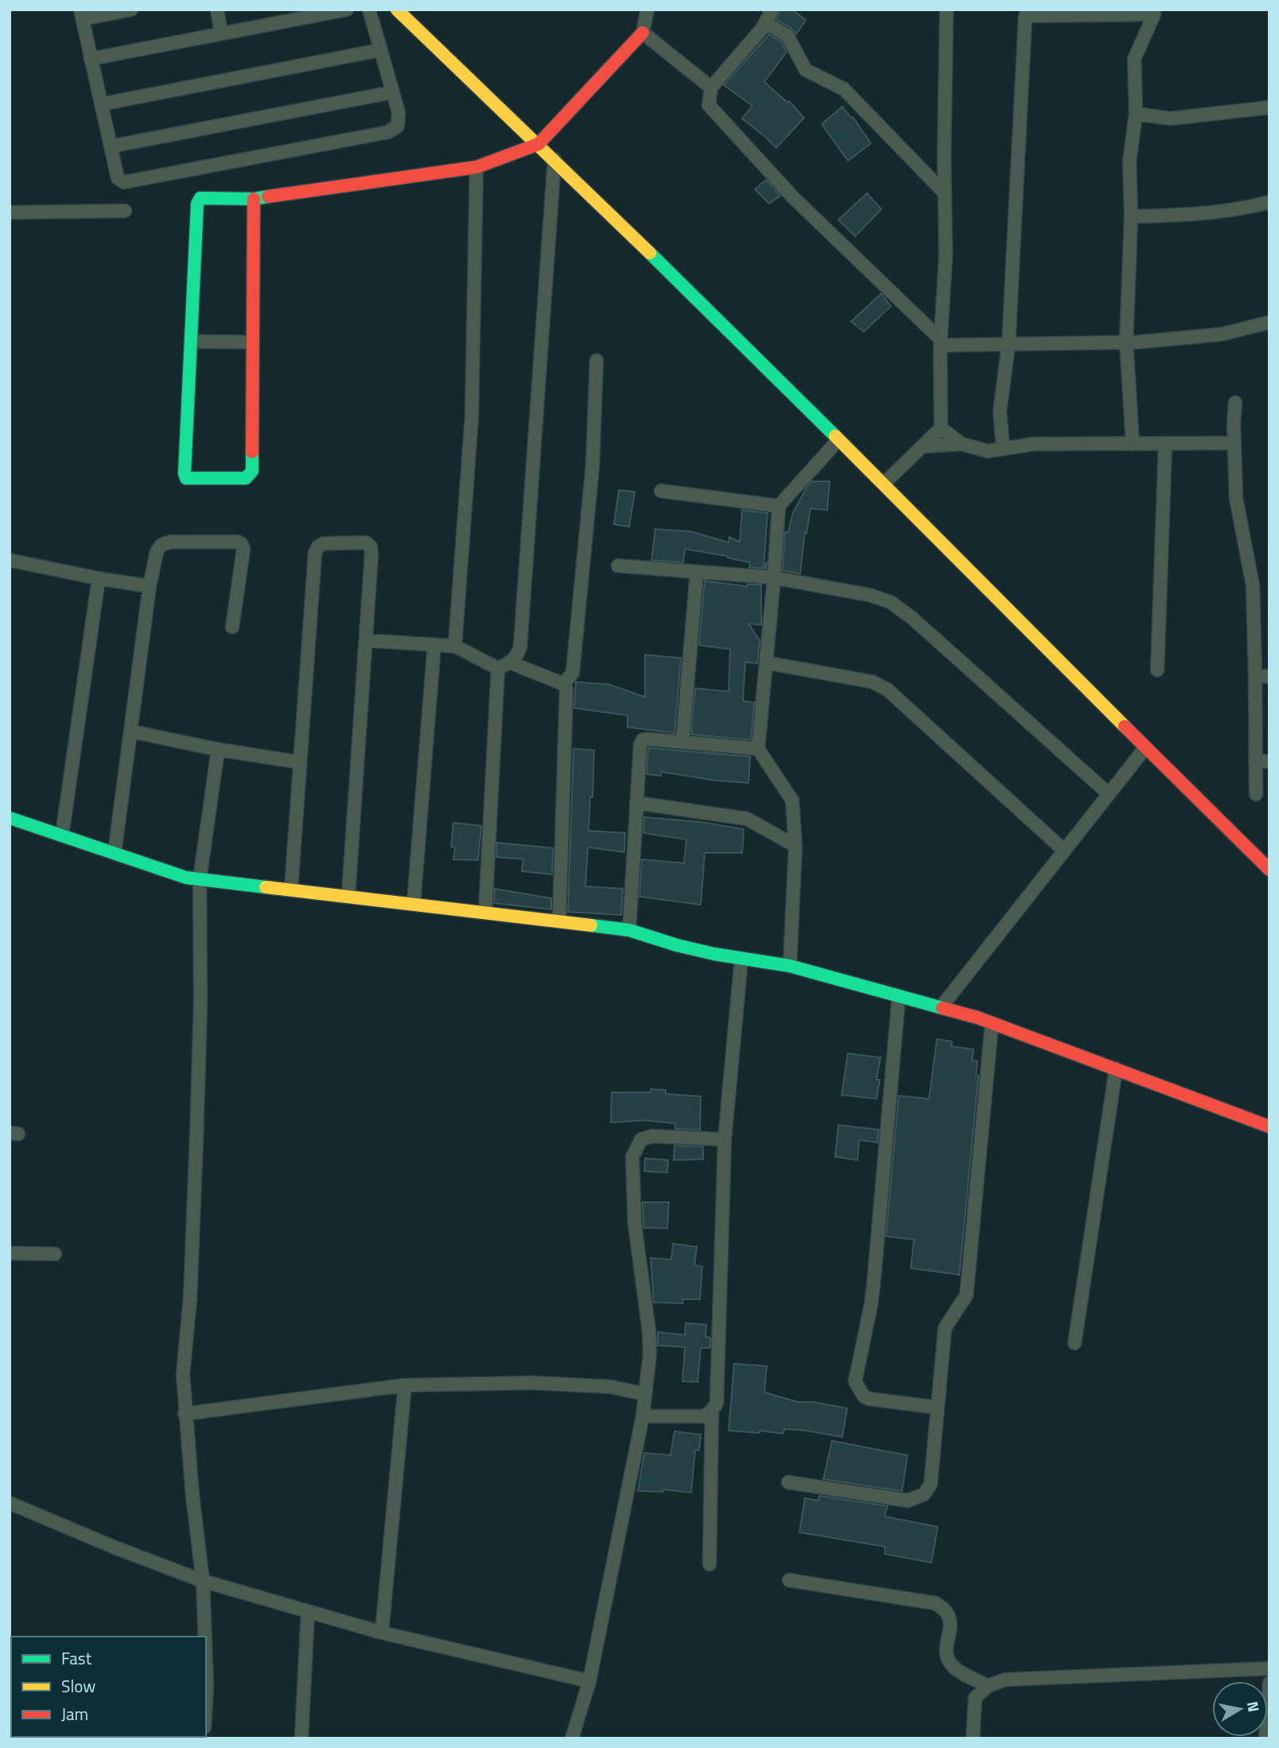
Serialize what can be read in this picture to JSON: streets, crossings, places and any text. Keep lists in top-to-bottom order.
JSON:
{
  "legend": ["Fast", "Slow", "Jam"],
  "north": "right"
}
